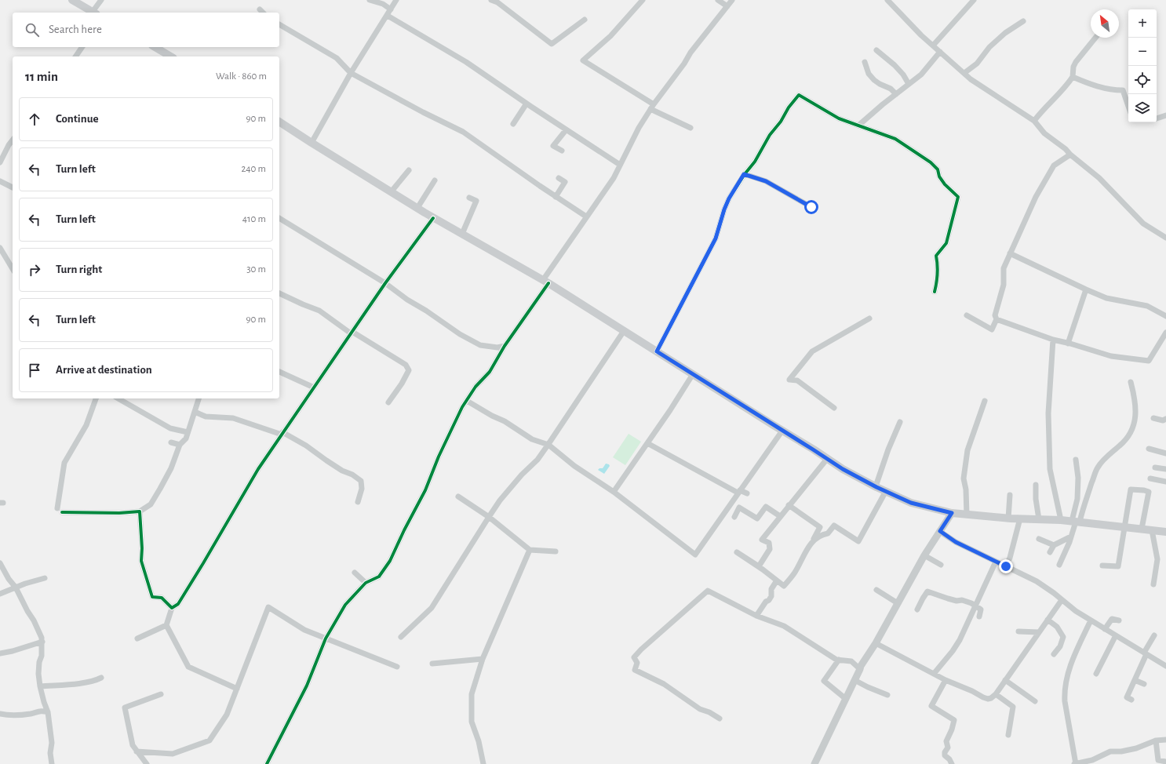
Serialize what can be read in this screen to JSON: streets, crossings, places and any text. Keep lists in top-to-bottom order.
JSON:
{
  "north": "top left",
  "page": {
    "map_buttons": ["+", "−"],
    "search": "Search here",
    "heading": ["11 min", "Walk · 860 m"],
    "list": [
      ["Continue", "90 m"],
      ["Turn left", "240 m"],
      ["Turn left", "410 m"],
      ["Turn right", "30 m"],
      ["Turn left", "90 m"],
      "Arrive at destination"
    ]
  }
}
